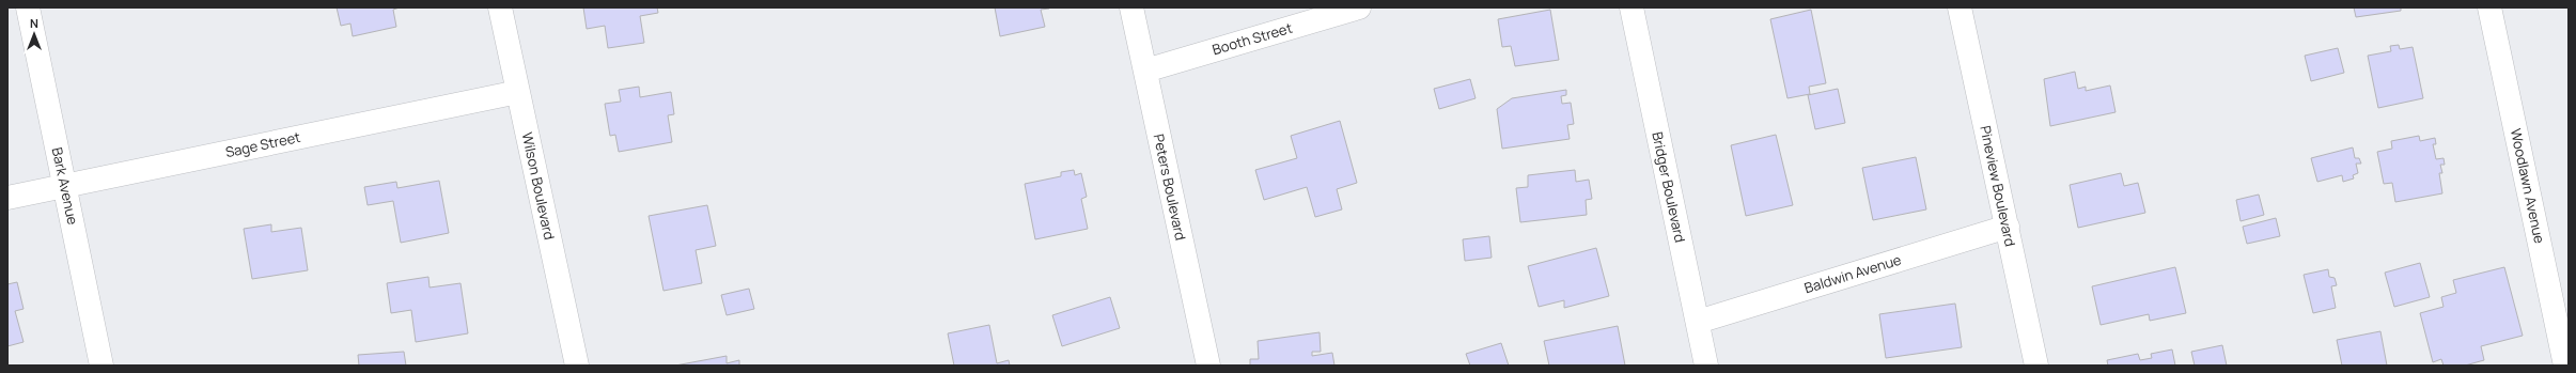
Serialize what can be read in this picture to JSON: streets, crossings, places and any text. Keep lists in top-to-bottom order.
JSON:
{
  "streets": {
    "street": [
      "Booth Street",
      "Sage Street",
      "Bark Avenue",
      "Wilson Boulevard",
      "Pineview Boulevard",
      "Woodlawn Avenue",
      "Peters Boulevard",
      "Bridger Boulevard",
      "Baldwin Avenue"
    ]
  },
  "crossings": [
    ["Booth Street", "Peters Boulevard"],
    ["Sage Street", "Bark Avenue"],
    ["Sage Street", "Wilson Boulevard"],
    ["Pineview Boulevard", "Baldwin Avenue"],
    ["Bridger Boulevard", "Baldwin Avenue"]
  ],
  "north": "top"
}
